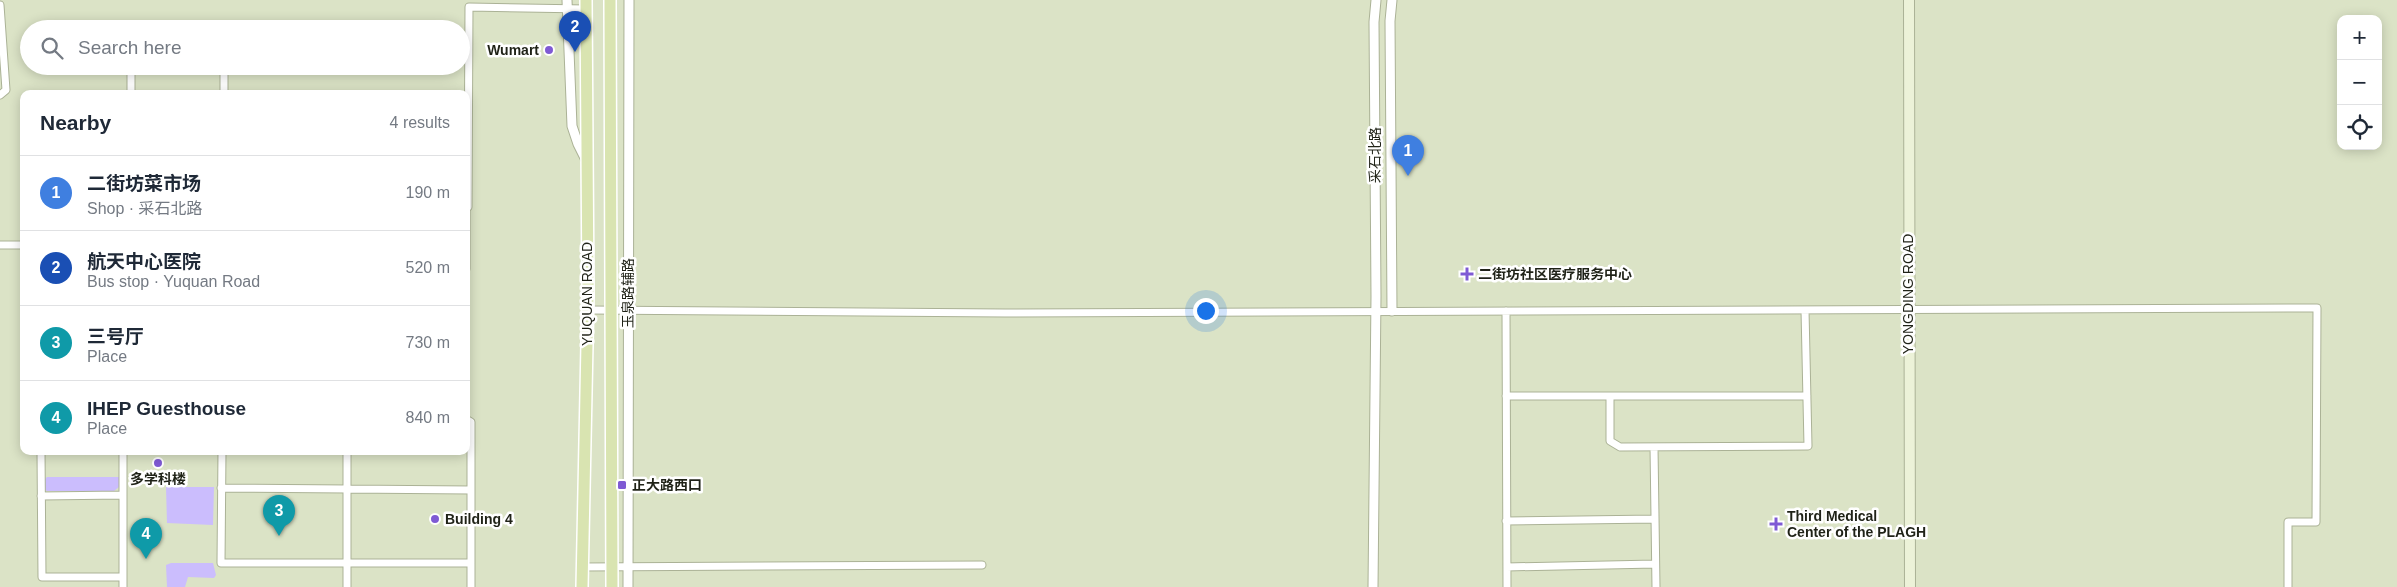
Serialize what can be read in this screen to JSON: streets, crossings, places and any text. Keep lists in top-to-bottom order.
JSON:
{
  "streets": {
    "main road": ["YUQUAN ROAD", "YONGDING ROAD"],
    "street": ["采石北路", "玉泉路辅路"]
  },
  "places": {
    "other": ["Wumart", "多学科楼", "Building 4"],
    "health": ["二街坊社区医疗服务中心", "Third Medical Center of the PLAGH"],
    "transit": ["正大路西口"]
  },
  "page": {
    "pins": [
      "2",
      "1",
      "3",
      "4"
    ],
    "map_buttons": ["+", "−"],
    "search": "Search here",
    "heading": ["Nearby", "4 results"],
    "list": [
      {
        "mark": "1",
        "name": "二街坊菜市场",
        "note": "Shop · 采石北路",
        "value": "190 m"
      },
      {
        "mark": "2",
        "name": "航天中心医院",
        "note": "Bus stop · Yuquan Road",
        "value": "520 m"
      },
      {
        "mark": "3",
        "name": "三号厅",
        "note": "Place",
        "value": "730 m"
      },
      {
        "mark": "4",
        "name": "IHEP Guesthouse",
        "note": "Place",
        "value": "840 m"
      }
    ]
  }
}
